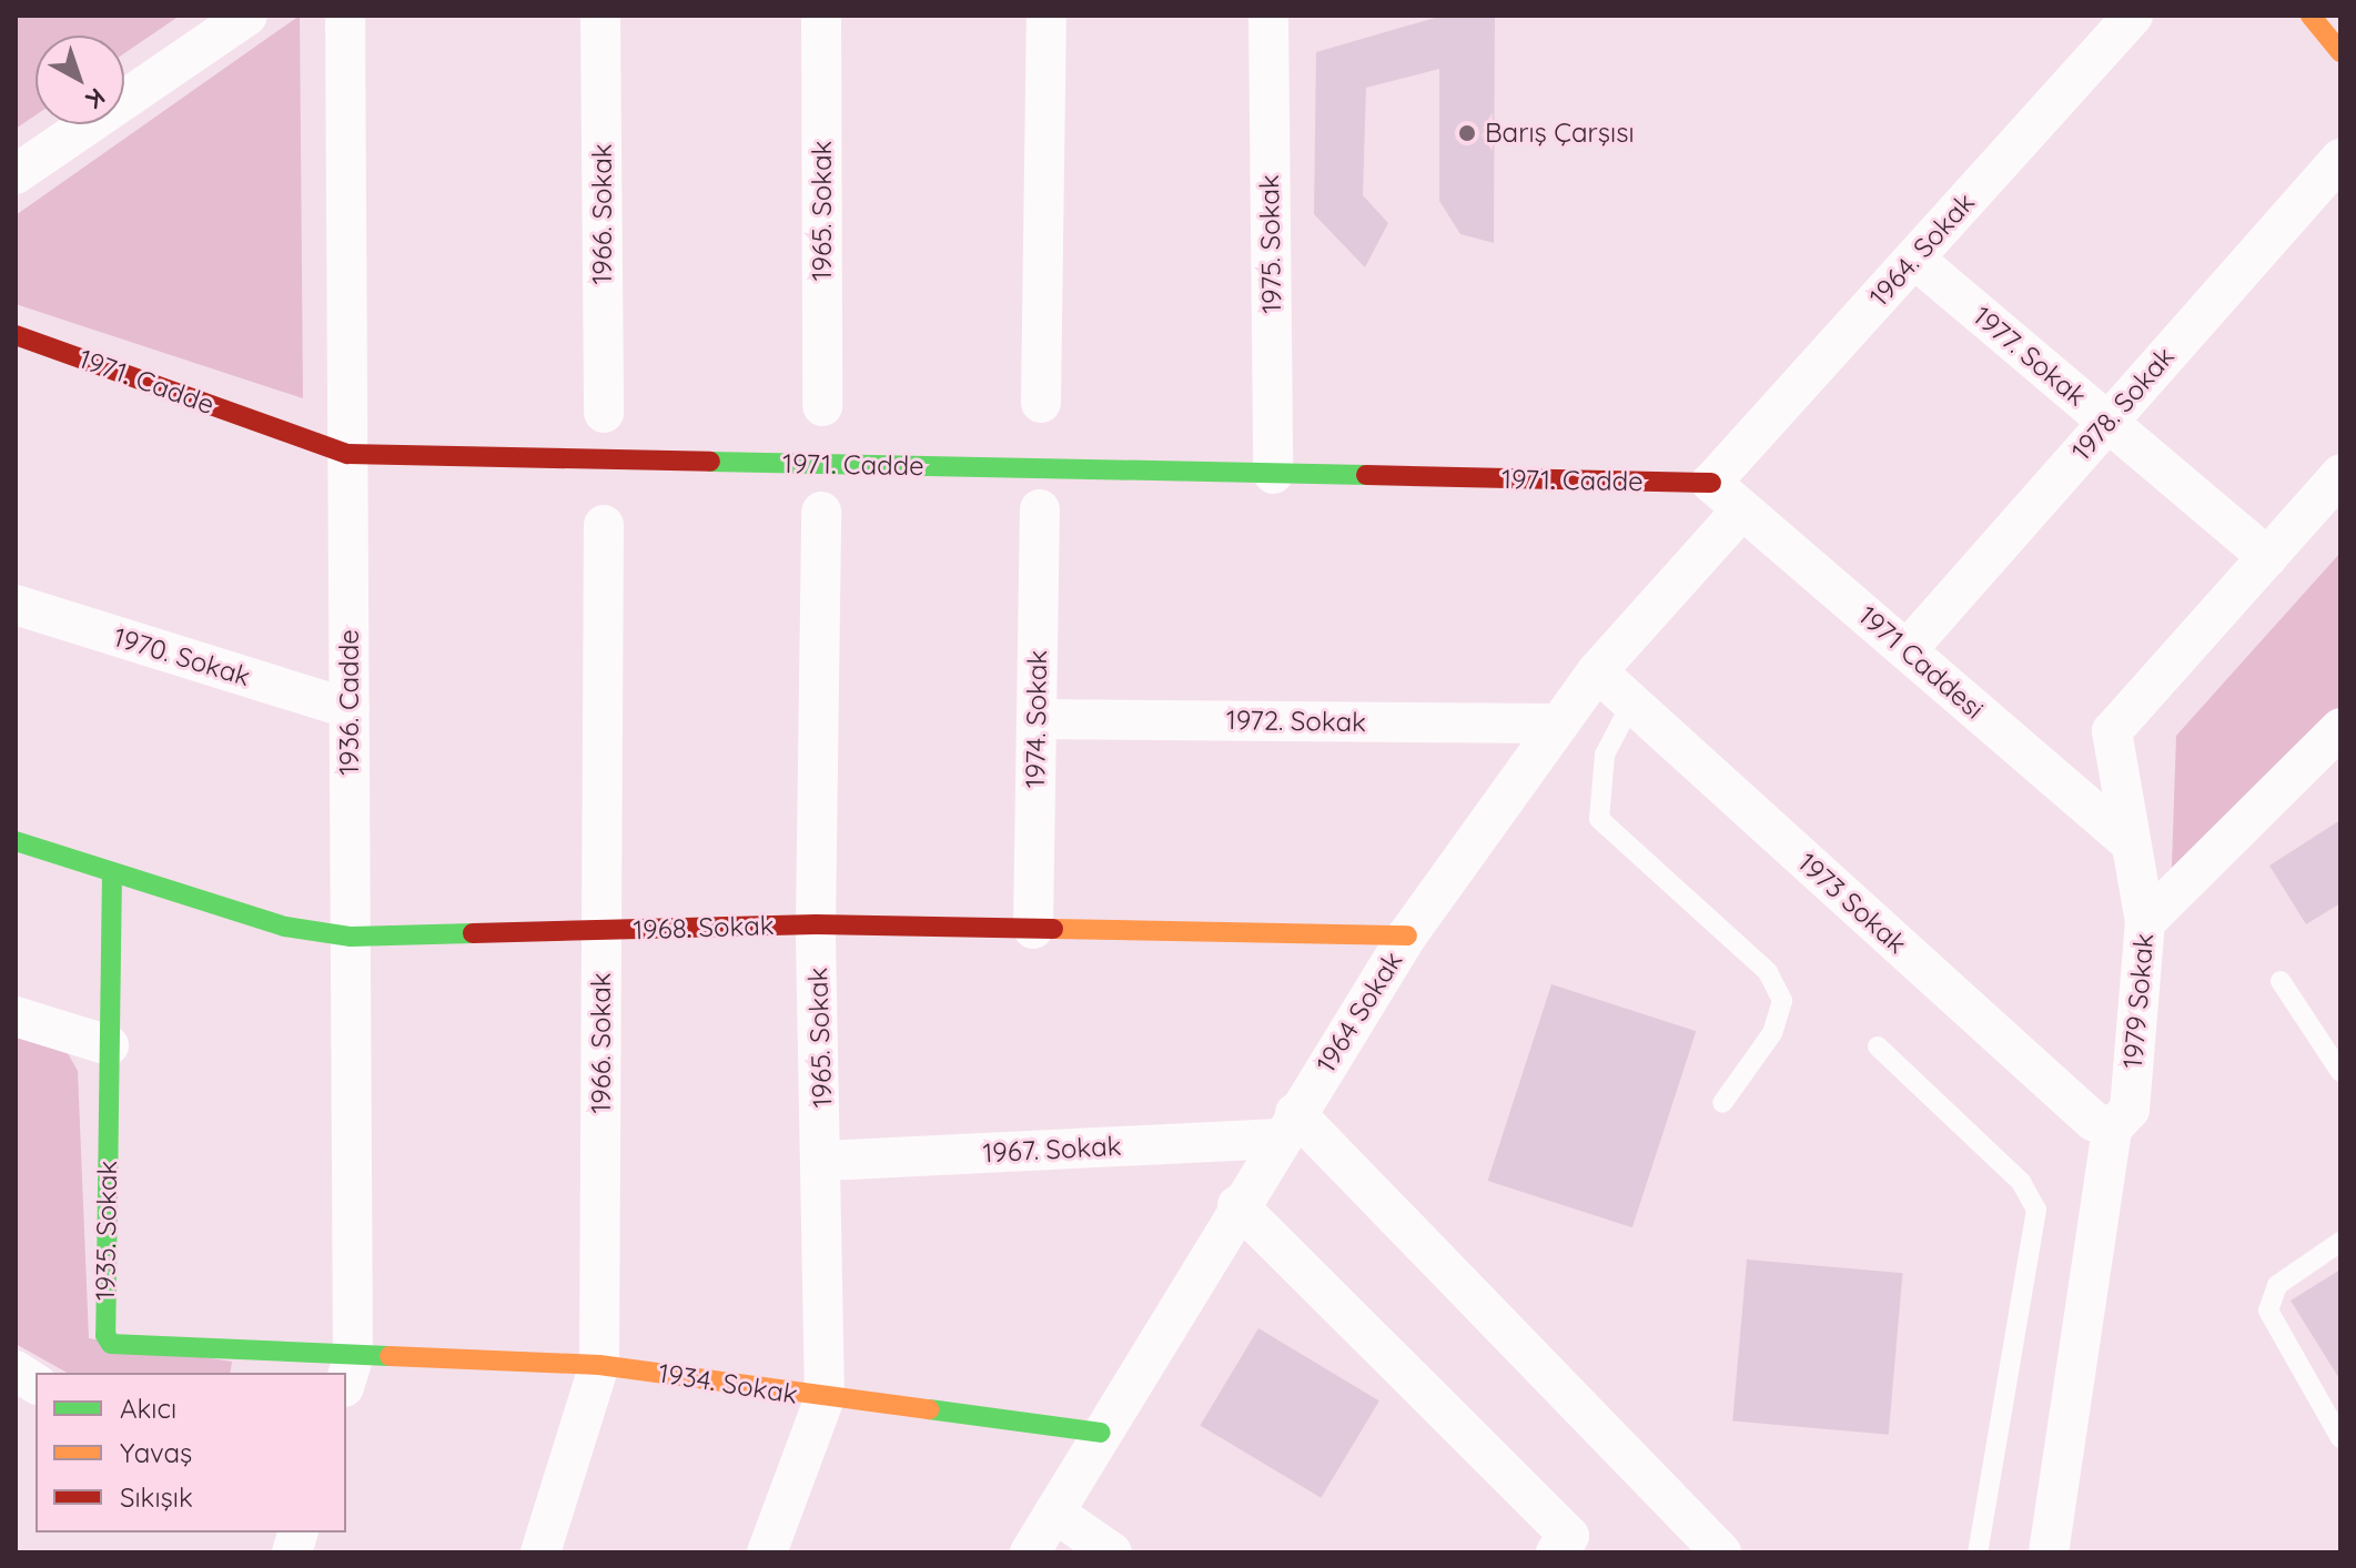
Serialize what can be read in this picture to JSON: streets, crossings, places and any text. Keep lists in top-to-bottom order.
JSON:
{
  "streets": {
    "street": [
      "1965. Sokak",
      "1966. Sokak",
      "1975. Sokak",
      "1964. Sokak",
      "1977. Sokak",
      "1971. Cadde",
      "1978. Sokak",
      "1970. Sokak",
      "1971 Caddesi",
      "1936. Cadde",
      "1974. Sokak",
      "1972. Sokak",
      "1973 Sokak",
      "1968. Sokak",
      "1979 Sokak",
      "1964 Sokak",
      "1967. Sokak",
      "1935. Sokak",
      "1934. Sokak"
    ]
  },
  "crossings": [
    ["1965. Sokak", "1968. Sokak"],
    ["1965. Sokak", "1967. Sokak"],
    ["1965. Sokak", "1934. Sokak"],
    ["1966. Sokak", "1968. Sokak"],
    ["1966. Sokak", "1934. Sokak"],
    ["1975. Sokak", "1971. Cadde"],
    ["1964. Sokak", "1977. Sokak"],
    ["1964. Sokak", "1971. Cadde"],
    ["1964. Sokak", "1971 Caddesi"],
    ["1977. Sokak", "1978. Sokak"],
    ["1977. Sokak", "1979 Sokak"],
    ["1971. Cadde", "1971 Caddesi"],
    ["1971. Cadde", "1936. Cadde"],
    ["1978. Sokak", "1971 Caddesi"],
    ["1970. Sokak", "1936. Cadde"],
    ["1971 Caddesi", "1979 Sokak"],
    ["1971 Caddesi", "1964 Sokak"],
    ["1936. Cadde", "1968. Sokak"],
    ["1936. Cadde", "1935. Sokak"],
    ["1936. Cadde", "1934. Sokak"],
    ["1974. Sokak", "1972. Sokak"],
    ["1974. Sokak", "1968. Sokak"],
    ["1972. Sokak", "1964 Sokak"],
    ["1973 Sokak", "1979 Sokak"],
    ["1973 Sokak", "1964 Sokak"],
    ["1968. Sokak", "1964 Sokak"],
    ["1968. Sokak", "1935. Sokak"],
    ["1964 Sokak", "1967. Sokak"],
    ["1964 Sokak", "1934. Sokak"],
    ["1935. Sokak", "1934. Sokak"]
  ],
  "places": ["Barış Çarşısı"],
  "legend": ["Akıcı", "Yavaş", "Sıkışık"],
  "north": "bottom right"
}
